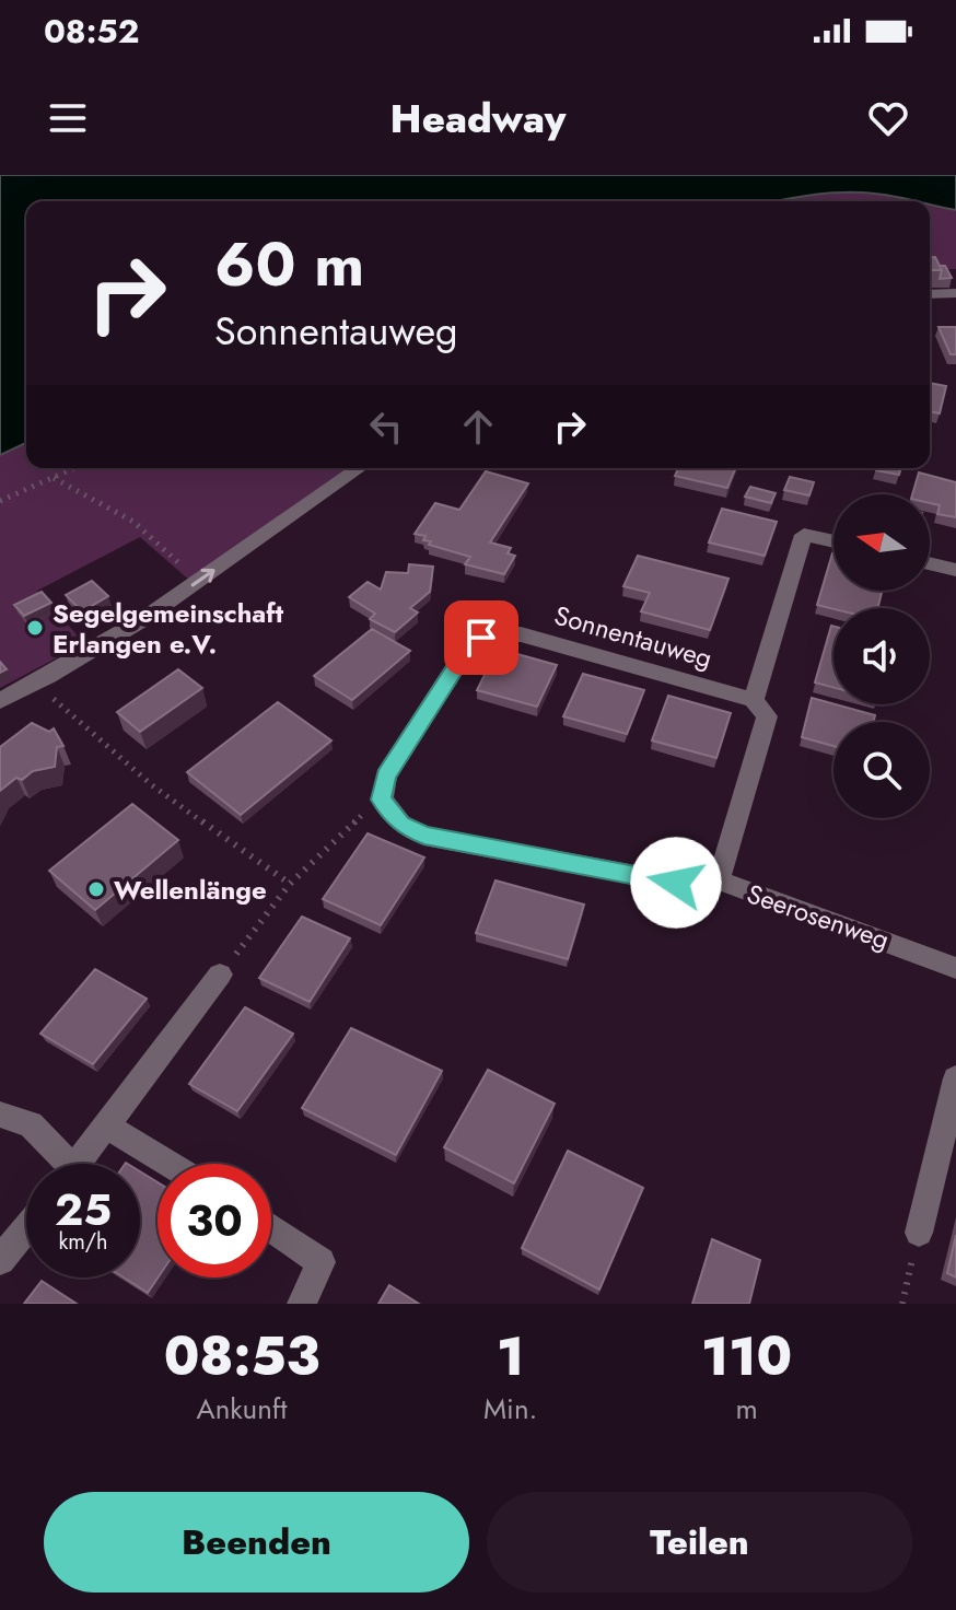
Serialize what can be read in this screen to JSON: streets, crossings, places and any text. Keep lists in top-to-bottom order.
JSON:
{
  "streets": {
    "street": ["Sonnentauweg", "Seerosenweg"]
  },
  "crossings": [
    ["Sonnentauweg", "Seerosenweg"]
  ],
  "places": ["Segelgemeinschaft Erlangen e.V.", "Wellenlänge"],
  "north": "left",
  "page": {
    "status": "08:52",
    "header": "Headway",
    "turn": ["60 m", "Sonnentauweg"],
    "speed": "25 km/h",
    "limit": "30",
    "eta": [
      "08:53",
      "Ankunft",
      "1",
      "Min.",
      "110",
      "m"
    ],
    "buttons": ["Beenden", "Teilen"]
  }
}
